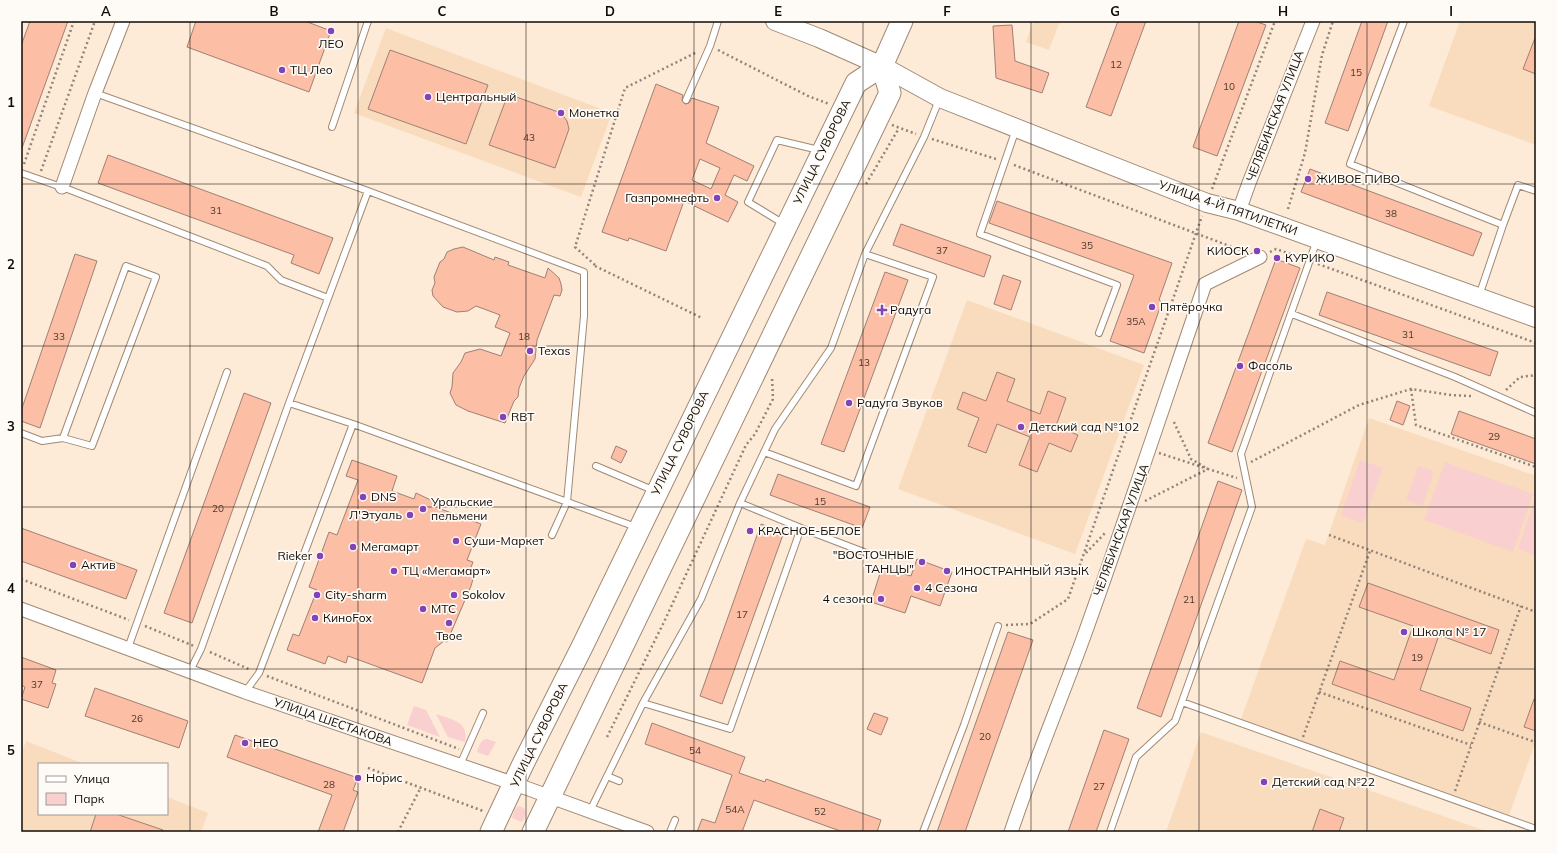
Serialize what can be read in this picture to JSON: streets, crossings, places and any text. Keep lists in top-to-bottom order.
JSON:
{
  "streets": {
    "main road": ["УЛИЦА СУВОРОВА"],
    "street": ["ЧЕЛЯБИНСКАЯ УЛИЦА", "УЛИЦА 4-Й ПЯТИЛЕТКИ", "УЛИЦА ШЕСТАКОВА"]
  },
  "crossings": [
    ["ЧЕЛЯБИНСКАЯ УЛИЦА", "УЛИЦА 4-Й ПЯТИЛЕТКИ"],
    ["УЛИЦА СУВОРОВА", "УЛИЦА 4-Й ПЯТИЛЕТКИ"],
    ["УЛИЦА СУВОРОВА", "УЛИЦА ШЕСТАКОВА"]
  ],
  "places": {
    "other": [
      "ЛЕО",
      "ТЦ Лео",
      "Центральный",
      "Монетка",
      "ЖИВОЕ ПИВО",
      "Газпромнефть",
      "КИОСК",
      "КУРИКО",
      "Пятёрочка",
      "Texas",
      "Фасоль",
      "Радуга Звуков",
      "RBT",
      "Детский сад №102",
      "DNS",
      "Уральские пельмени",
      "Л'Этуаль",
      "КРАСНОЕ-БЕЛОЕ",
      "Суши-Маркет",
      "Мегамарт",
      "Rieker",
      "\"ВОСТОЧНЫЕ ТАНЦЫ\"",
      "Актив",
      "ТЦ «Мегамарт»",
      "ИНОСТРАННЫЙ ЯЗЫК",
      "4 Сезона",
      "City-sharm",
      "Sokolov",
      "4 сезона",
      "МТС",
      "КиноFox",
      "Твое",
      "Школа № 17",
      "НЕО",
      "Норис",
      "Детский сад №22"
    ],
    "health": ["Радуга"]
  },
  "house_numbers": [
    "12",
    "15",
    "10",
    "43",
    "31",
    "38",
    "35",
    "37",
    "35А",
    "31",
    "33",
    "18",
    "13",
    "29",
    "15",
    "20",
    "21",
    "17",
    "19",
    "37",
    "26",
    "20",
    "54",
    "28",
    "27",
    "54А",
    "52"
  ],
  "legend": ["Улица", "Парк"],
  "grid": {
    "columns": [
      "A",
      "B",
      "C",
      "D",
      "E",
      "F",
      "G",
      "H",
      "I"
    ],
    "rows": [
      "1",
      "2",
      "3",
      "4",
      "5"
    ]
  }
}
